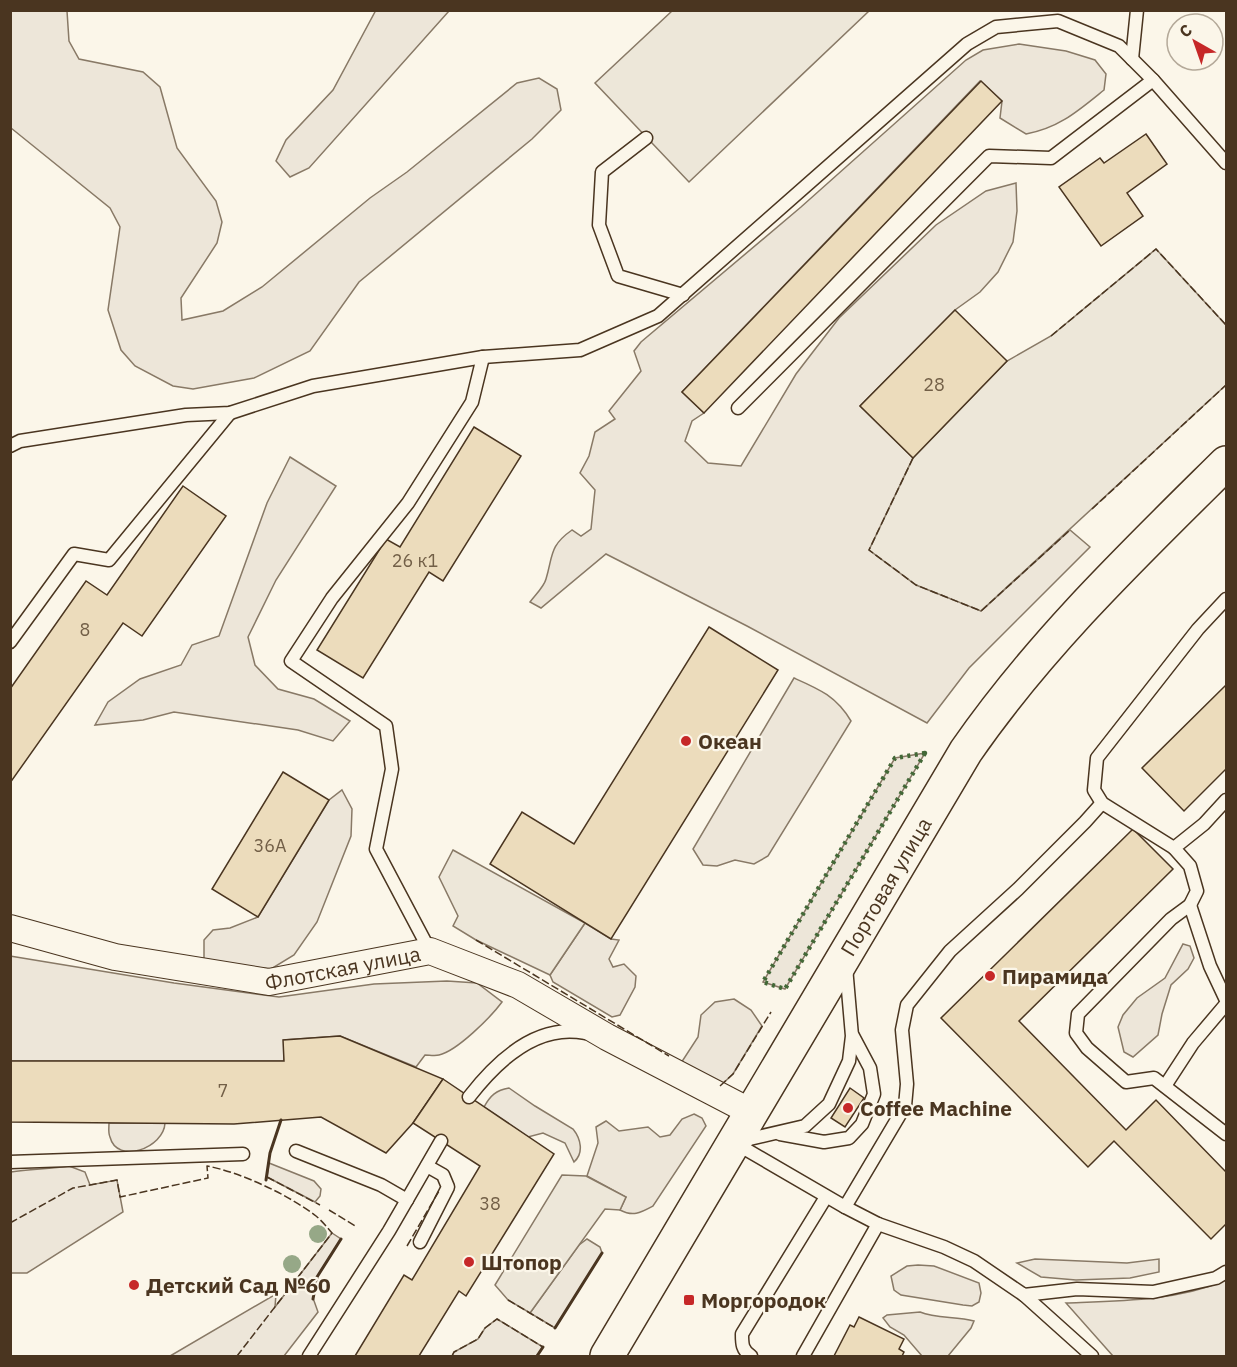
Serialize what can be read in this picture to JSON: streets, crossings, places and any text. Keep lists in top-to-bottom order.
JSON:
{
  "streets": {
    "street": ["Портовая улица", "Флотская улица"]
  },
  "crossings": [
    ["Портовая улица", "Флотская улица"]
  ],
  "places": {
    "other": [
      "Океан",
      "Пирамида",
      "Coffee Machine",
      "Штопор",
      "Детский Сад №60"
    ],
    "transit": ["Моргородок"]
  },
  "house_numbers": [
    "28",
    "26 к1",
    "8",
    "36А",
    "7",
    "38"
  ],
  "north": "top left"
}
